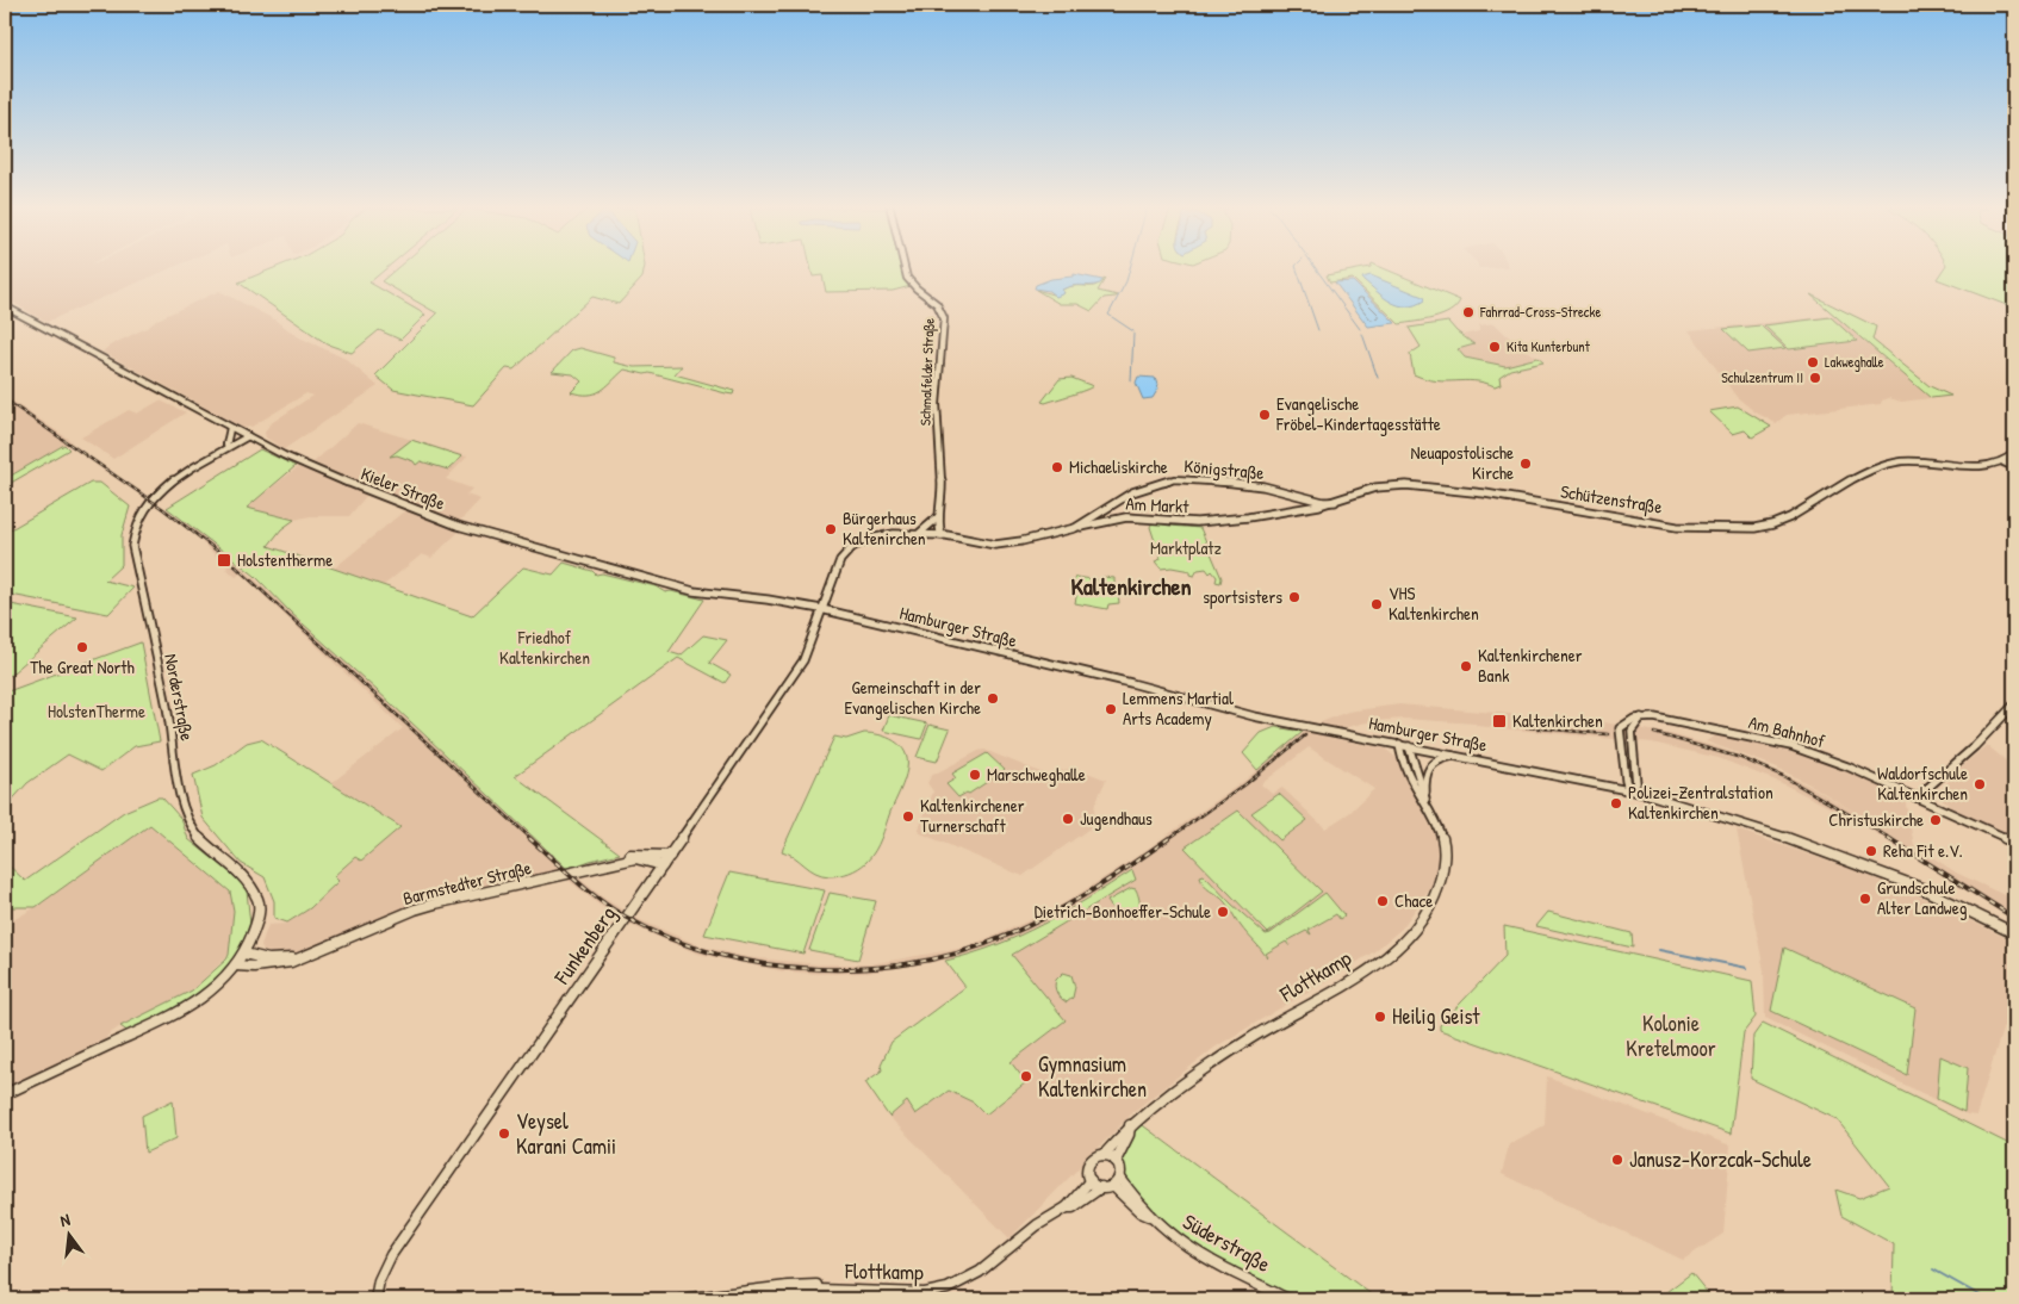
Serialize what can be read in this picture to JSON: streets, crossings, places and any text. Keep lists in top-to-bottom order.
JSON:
{
  "streets": {
    "main road": [
      "Schmalfelder Straße",
      "Königstraße",
      "Kieler Straße",
      "Schützenstraße",
      "Am Markt",
      "Hamburger Straße",
      "Norderstraße",
      "Am Bahnhof",
      "Barmstedter Straße",
      "Funkenberg",
      "Flottkamp",
      "Süderstraße"
    ]
  },
  "crossings": [
    ["Schmalfelder Straße", "Königstraße"],
    ["Königstraße", "Schützenstraße"],
    ["Königstraße", "Am Markt"],
    ["Königstraße", "Funkenberg"],
    ["Kieler Straße", "Hamburger Straße"],
    ["Kieler Straße", "Norderstraße"],
    ["Kieler Straße", "Funkenberg"],
    ["Schützenstraße", "Am Markt"],
    ["Hamburger Straße", "Funkenberg"],
    ["Hamburger Straße", "Flottkamp"],
    ["Norderstraße", "Barmstedter Straße"],
    ["Barmstedter Straße", "Funkenberg"],
    ["Flottkamp", "Süderstraße"]
  ],
  "districts": ["Kaltenkirchen"],
  "parks": [
    "Marktplatz",
    "Friedhof Kaltenkirchen",
    "HolstenTherme",
    "Kolonie Kretelmoor"
  ],
  "places": {
    "other": [
      "Fahrrad-Cross-Strecke",
      "Kita Kunterbunt",
      "Lakweghalle",
      "Schulzentrum II",
      "Evangelische Fröbel-Kindertagesstätte",
      "Neuapostolische Kirche",
      "Michaeliskirche",
      "Bürgerhaus Kaltenirchen",
      "sportsisters",
      "VHS Kaltenkirchen",
      "The Great North",
      "Kaltenkirchener Bank",
      "Gemeinschaft in der Evangelischen Kirche",
      "Lemmens Martial Arts Academy",
      "Marschweghalle",
      "Waldorfschule Kaltenkirchen",
      "Polizei-Zentralstation Kaltenkirchen",
      "Kaltenkirchener Turnerschaft",
      "Jugendhaus",
      "Christuskirche",
      "Reha Fit e.V.",
      "Grundschule Alter Landweg",
      "Chace",
      "Dietrich-Bonhoeffer-Schule",
      "Heilig Geist",
      "Gymnasium Kaltenkirchen",
      "Veysel Karani Camii",
      "Janusz-Korzcak-Schule"
    ],
    "transit": ["Holstentherme", "Kaltenkirchen"]
  },
  "north": "top"
}
